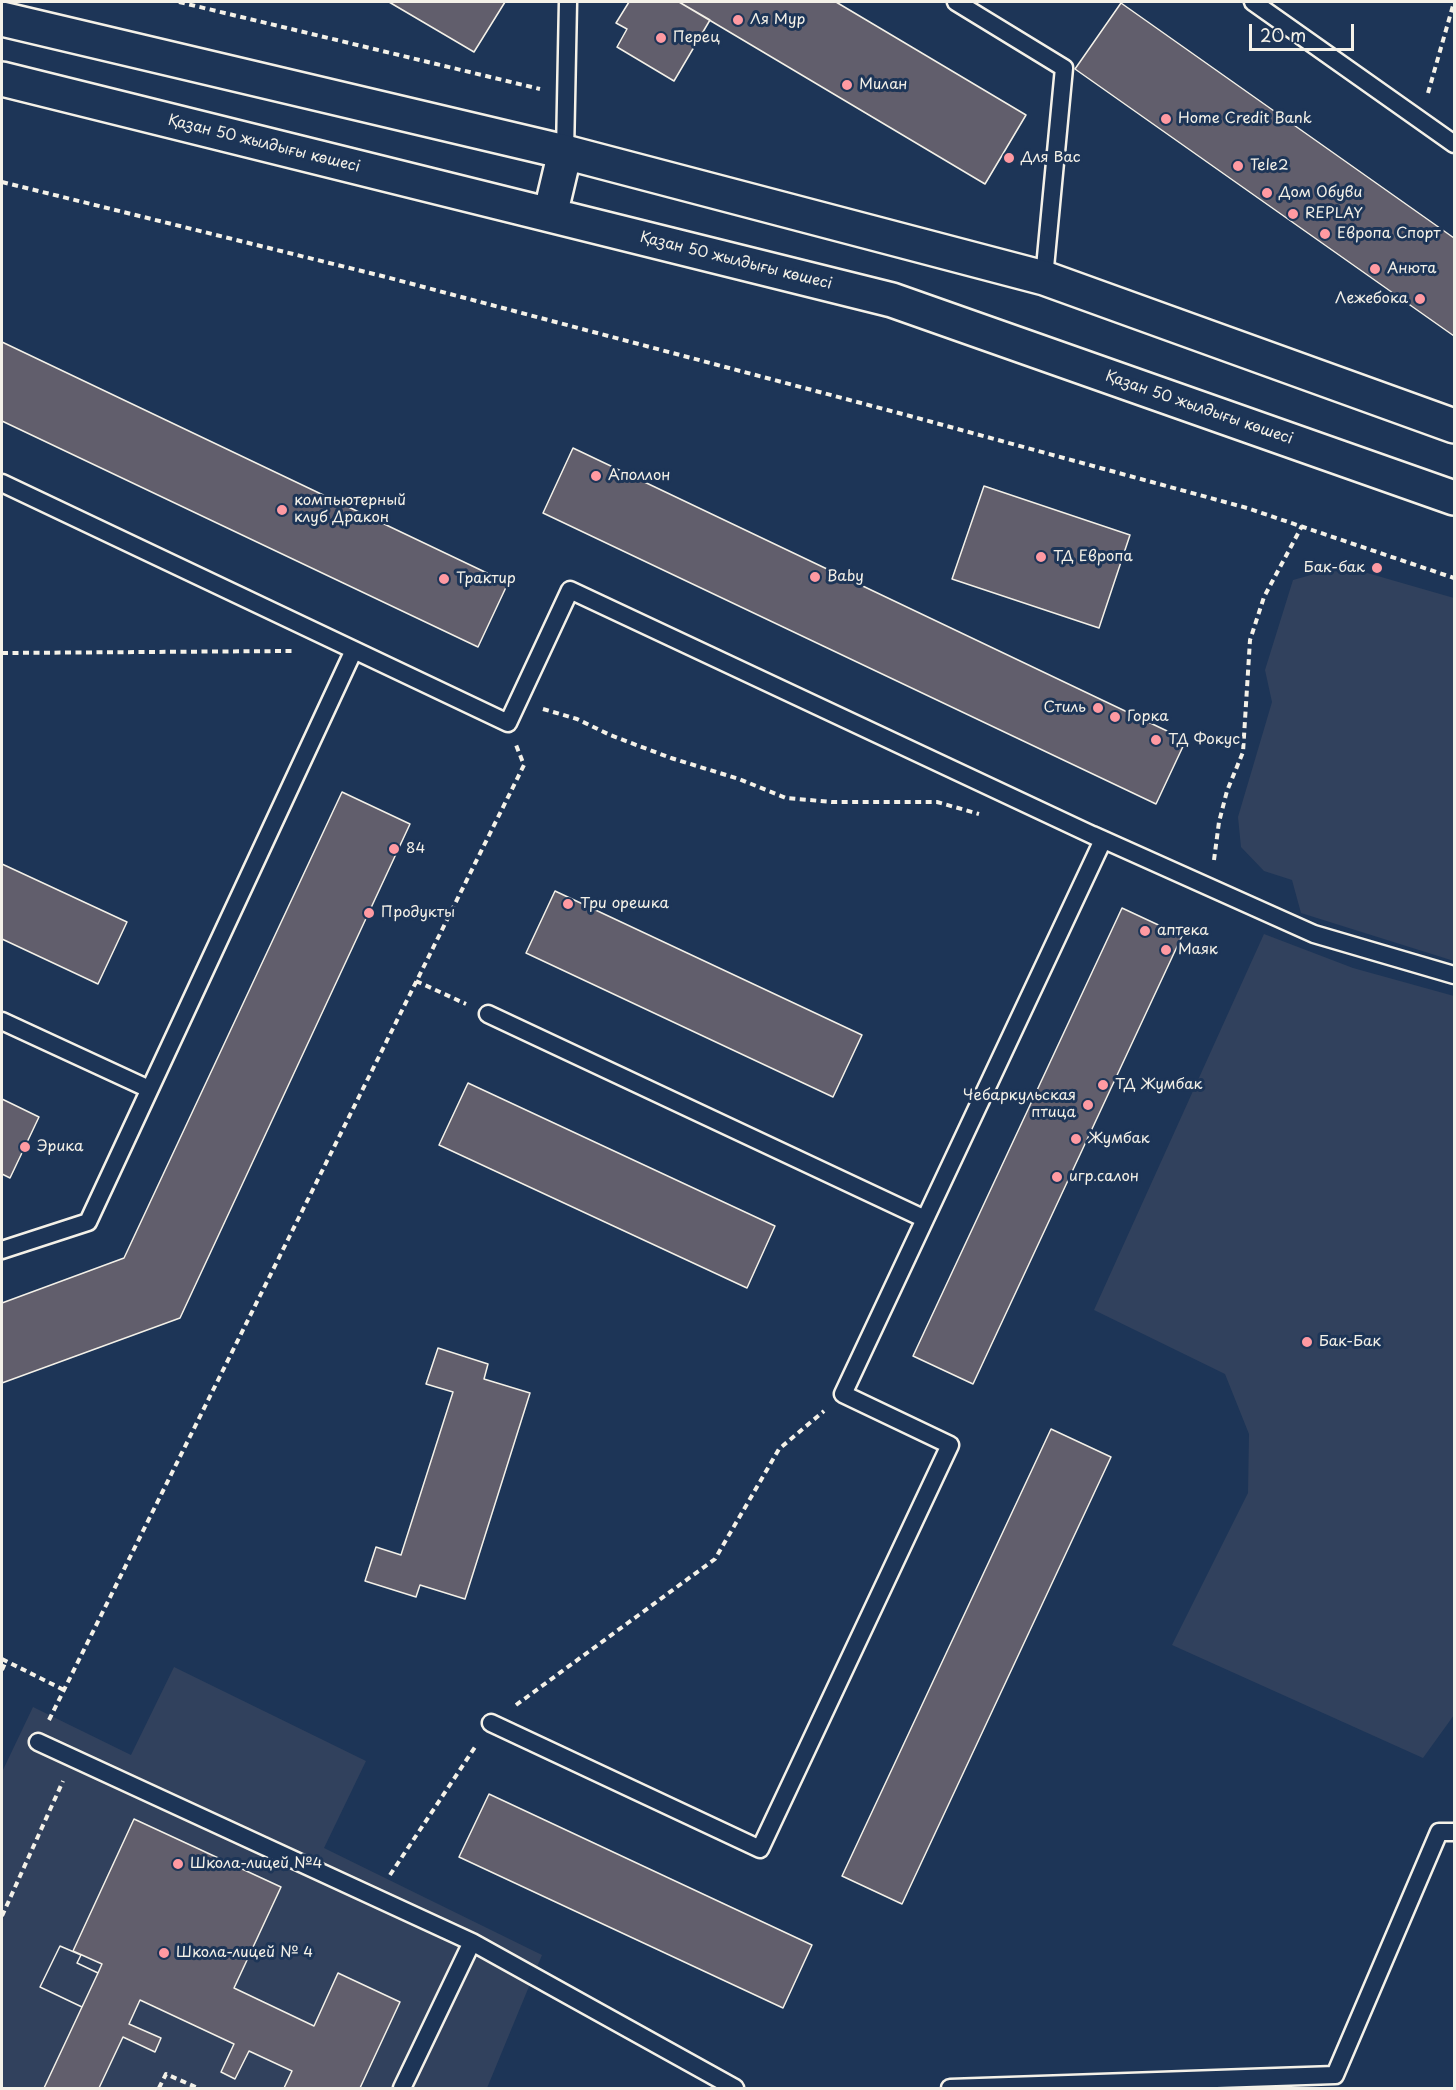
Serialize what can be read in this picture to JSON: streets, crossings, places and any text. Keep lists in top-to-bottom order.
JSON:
{
  "streets": {
    "street": ["Қазан 50 жылдығы көшесі"]
  },
  "places": [
    "Ля Мур",
    "Перец",
    "Милан",
    "Home Credit Bank",
    "Для Вас",
    "Tele2",
    "Дом Обуви",
    "REPLAY",
    "Европа Спорт",
    "Анюта",
    "Лежебока",
    "Аполлон",
    "компьютерный клуб Дракон",
    "ТД Европа",
    "Бак-бак",
    "Baby",
    "Трактир",
    "Стиль",
    "Горка",
    "ТД Фокус",
    "84",
    "Три орешка",
    "Продукты",
    "аптека",
    "Маяк",
    "ТД Жумбак",
    "Чебаркульская птица",
    "Жумбак",
    "Эрика",
    "игр.салон",
    "Бак-Бак",
    "Школа-лицей №4",
    "Школа-лицей № 4"
  ],
  "scale_bar": "20 m"
}
